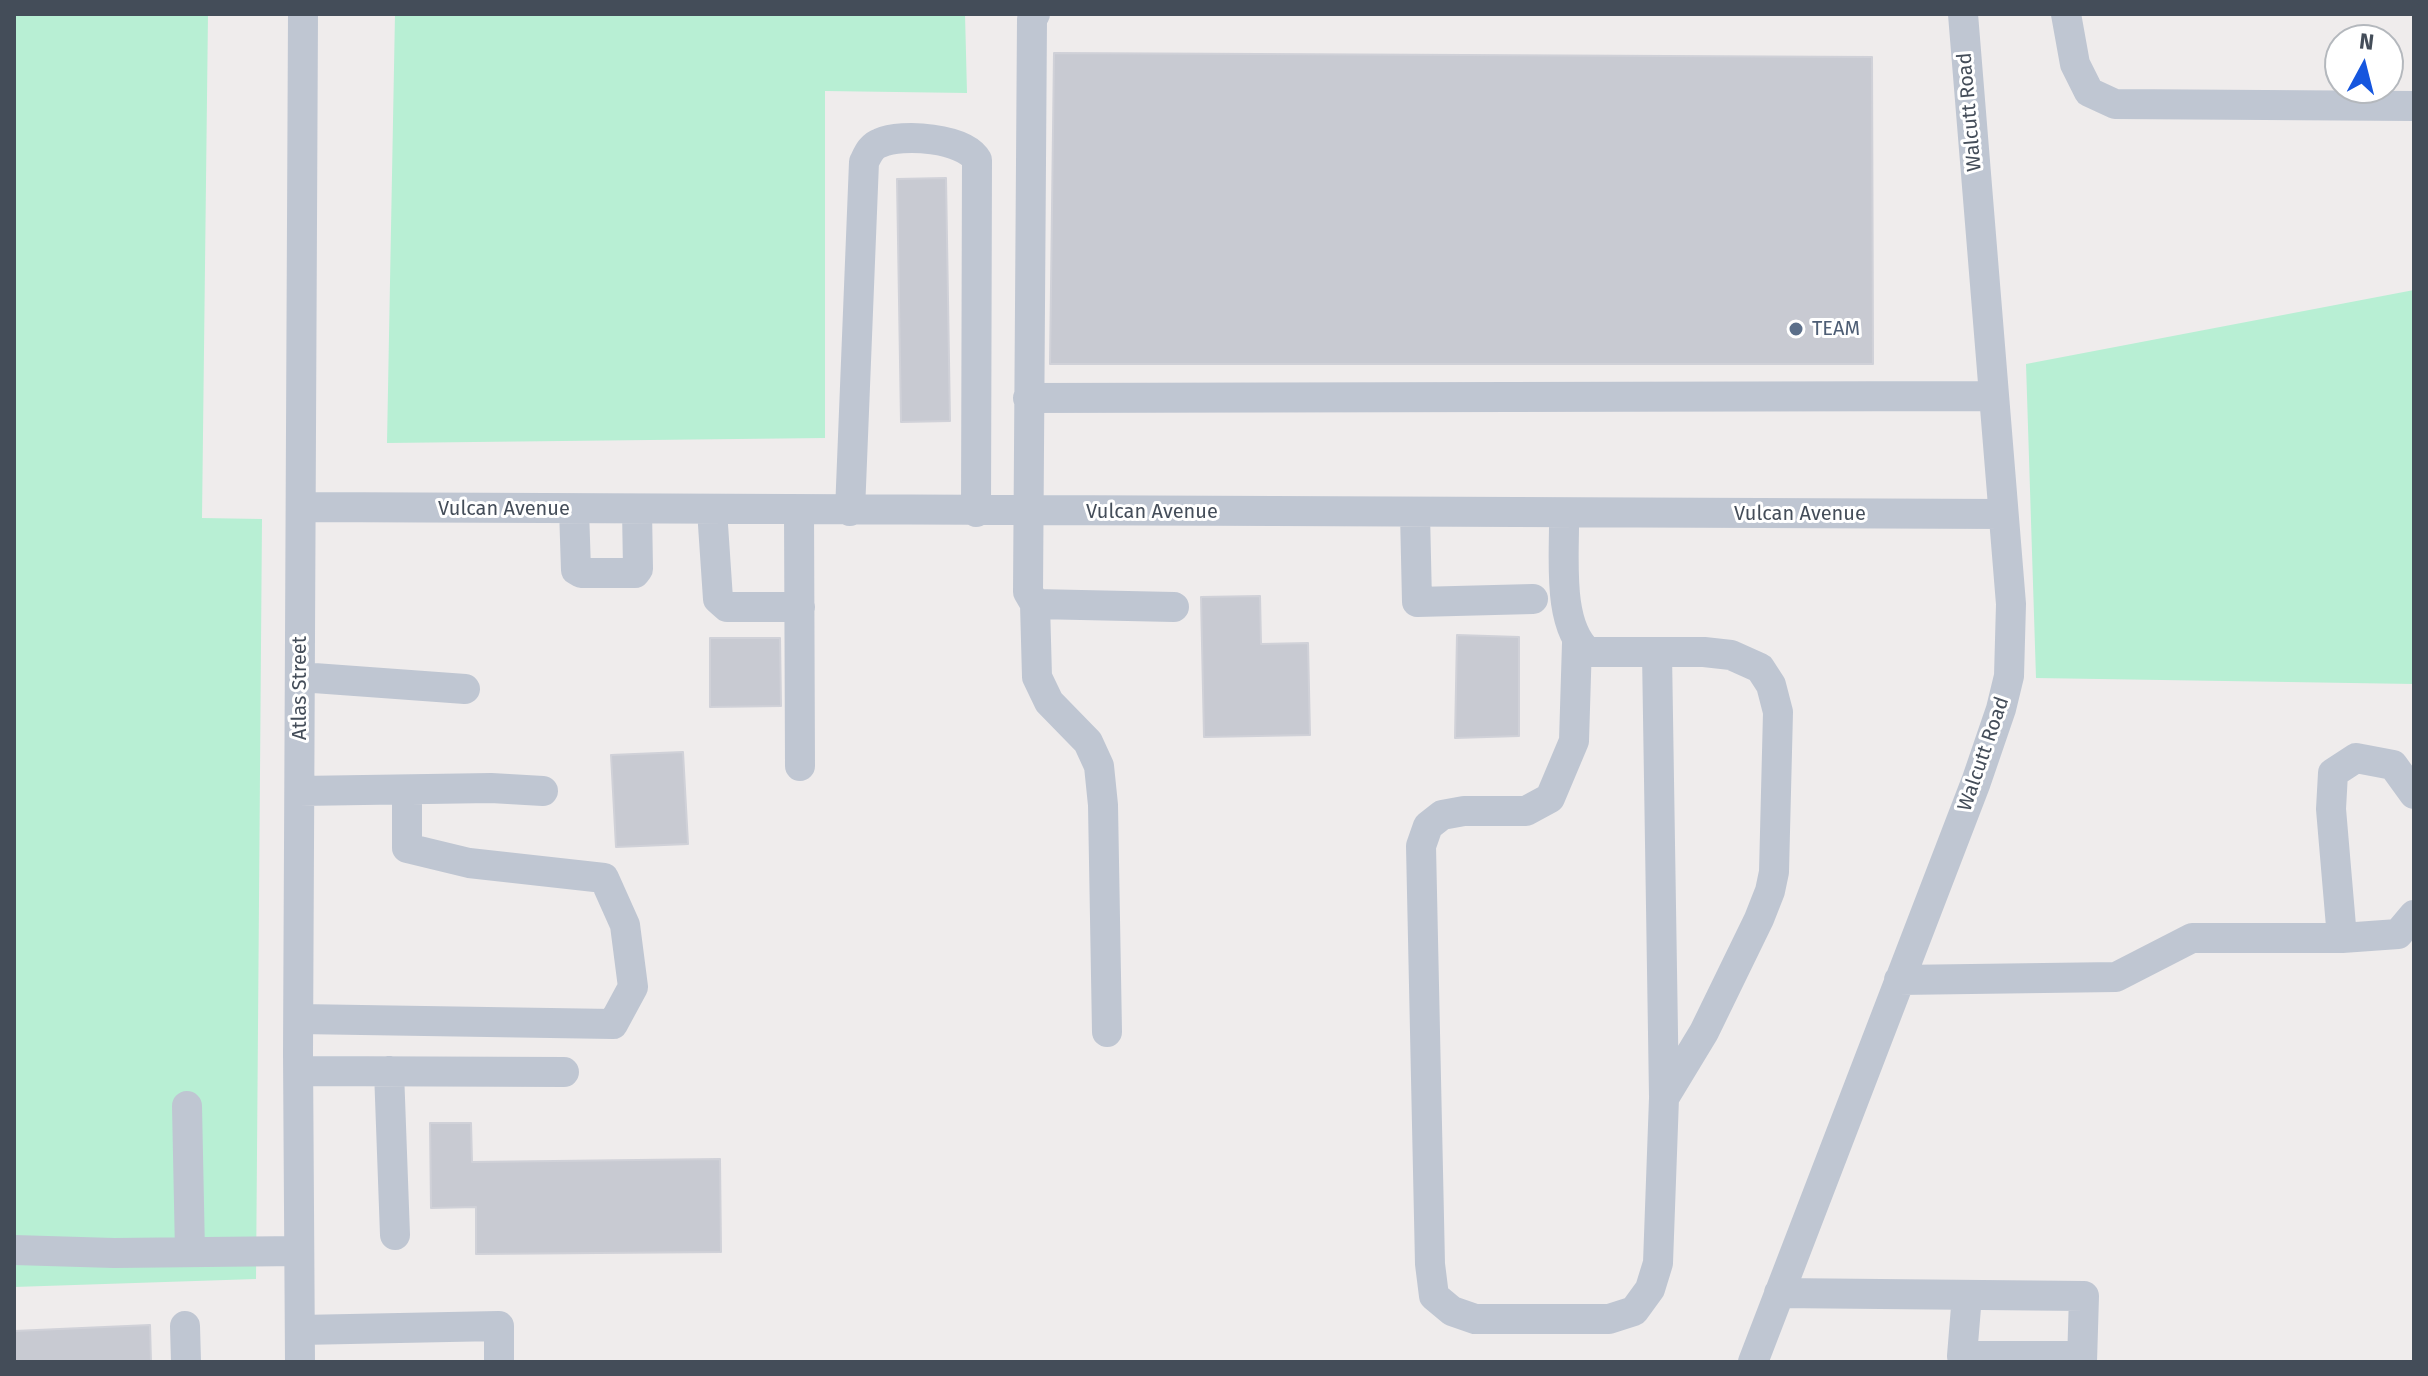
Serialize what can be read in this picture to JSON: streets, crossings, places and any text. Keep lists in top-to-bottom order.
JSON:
{
  "streets": {
    "street": ["Walcutt Road", "Vulcan Avenue", "Atlas Street"]
  },
  "crossings": [
    ["Walcutt Road", "Vulcan Avenue"],
    ["Vulcan Avenue", "Atlas Street"]
  ],
  "places": ["TEAM"],
  "north": "top"
}
